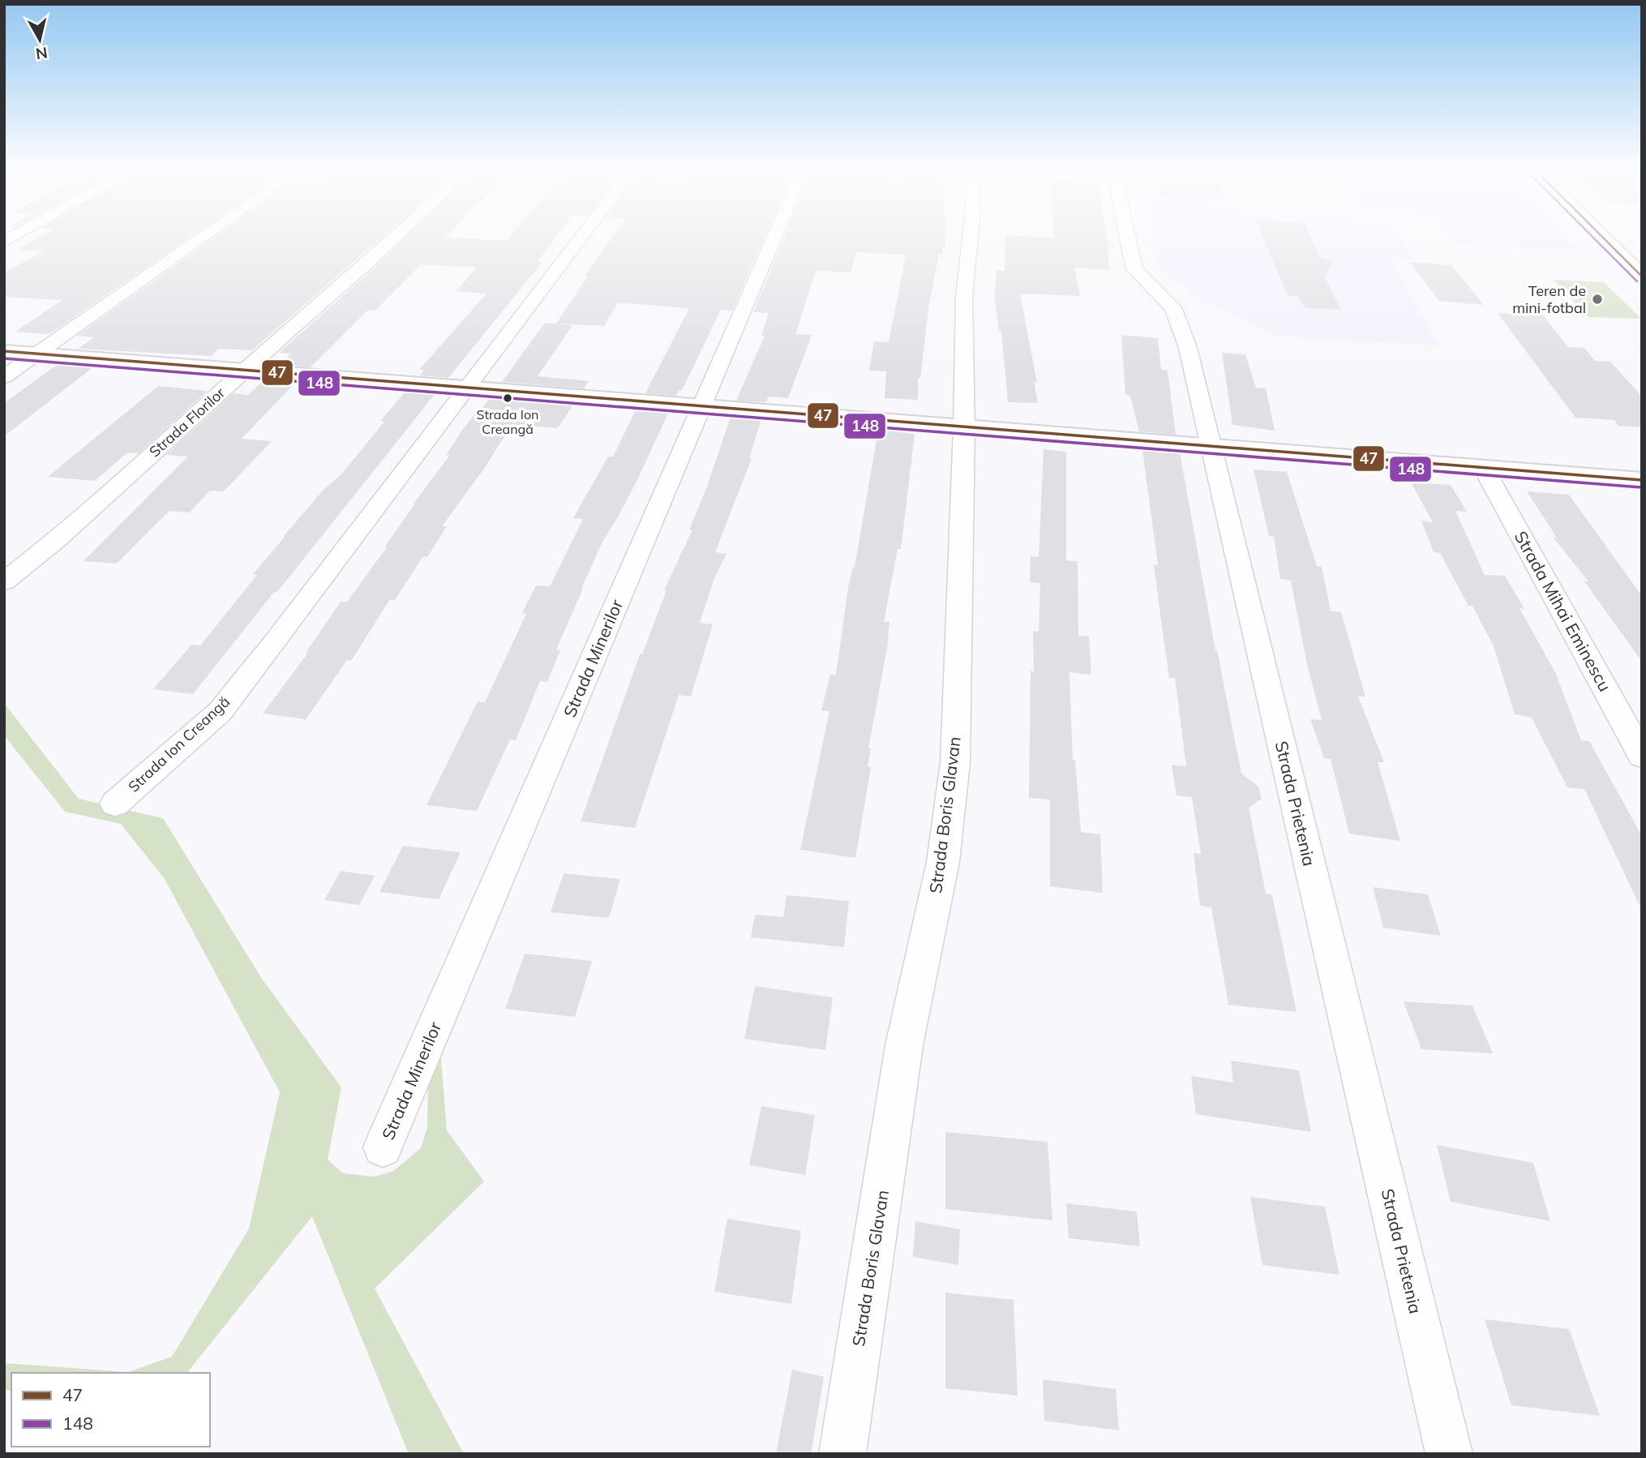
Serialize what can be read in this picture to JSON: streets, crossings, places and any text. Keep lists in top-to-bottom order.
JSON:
{
  "streets": {
    "street": [
      "Strada Florilor",
      "Strada Mihai Eminescu",
      "Strada Minerilor",
      "Strada Ion Creangă",
      "Strada Prietenia",
      "Strada Boris Glavan"
    ]
  },
  "places": ["Teren de mini-fotbal", "Strada Ion Creangă"],
  "lines": ["transit line 47", "transit line 148"],
  "legend": ["47", "148"],
  "north": "bottom"
}
